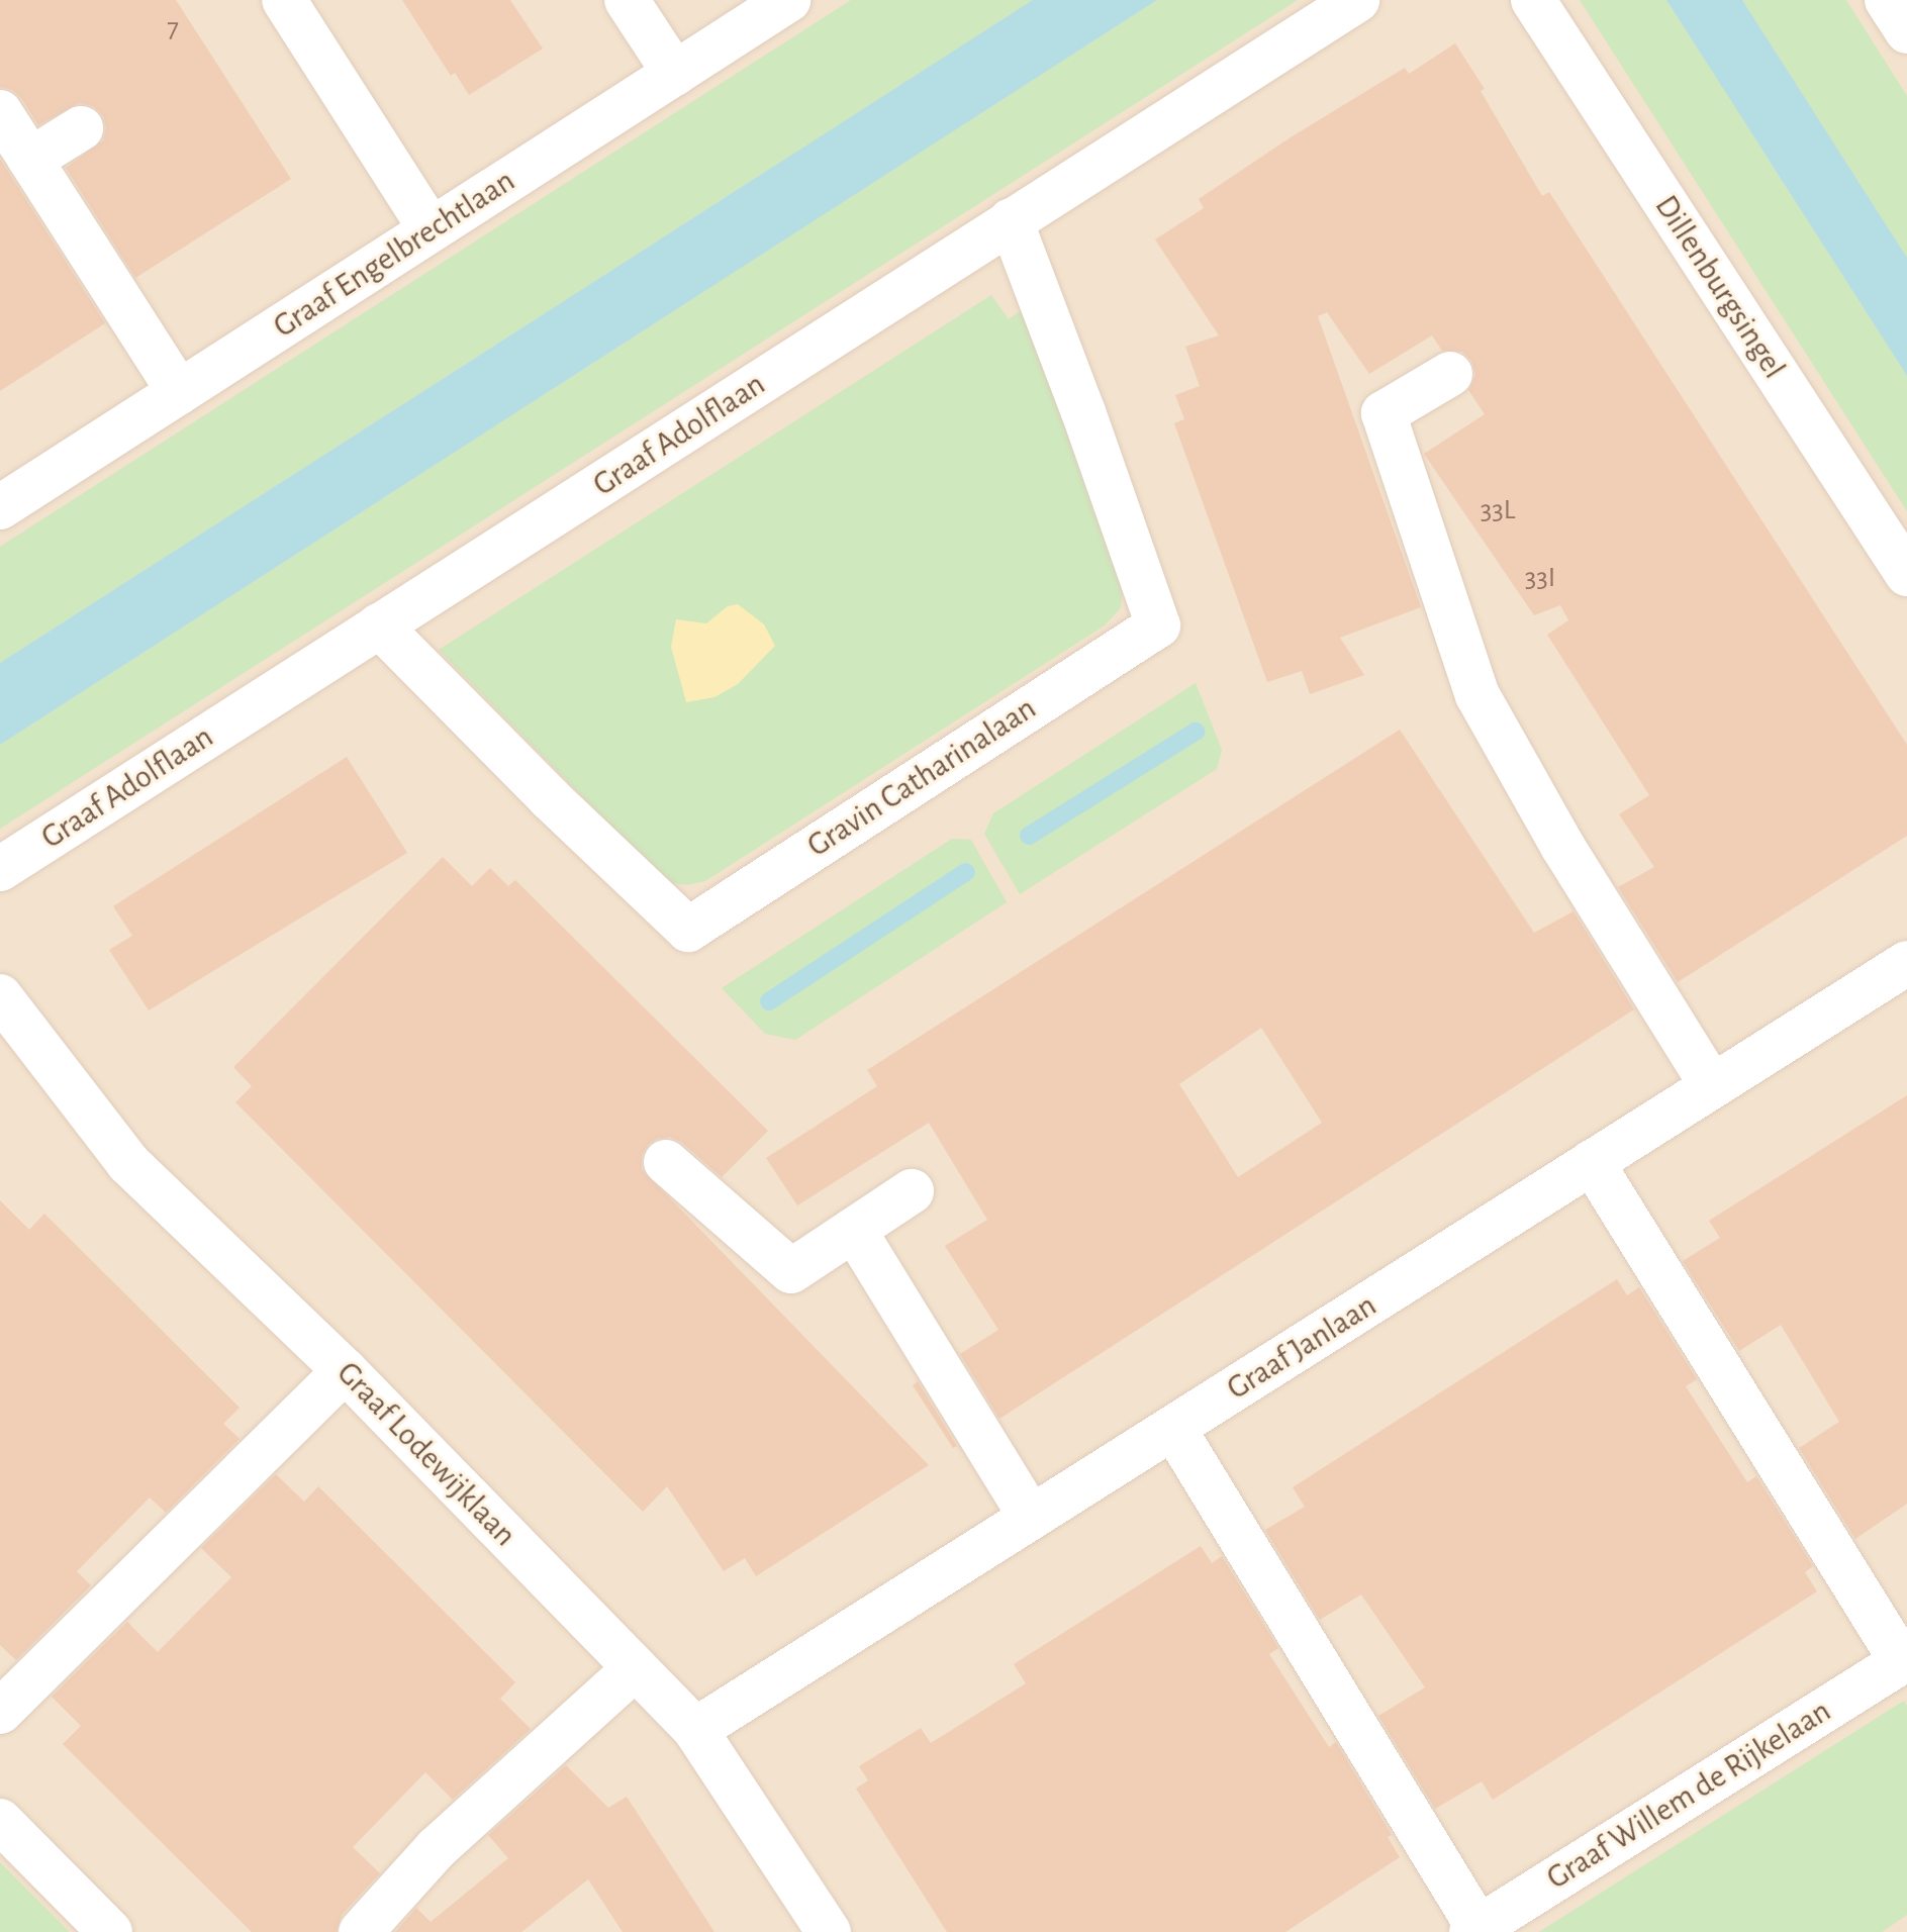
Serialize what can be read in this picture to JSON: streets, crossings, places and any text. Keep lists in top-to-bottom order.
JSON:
{
  "streets": {
    "street": [
      "Graaf Engelbrechtlaan",
      "Dillenburgsingel",
      "Graaf Adolflaan",
      "Gravin Catharinalaan",
      "Graaf Janlaan",
      "Graaf Lodewijklaan",
      "Graaf Willem de Rijkelaan"
    ]
  },
  "crossings": [
    ["Graaf Adolflaan", "Gravin Catharinalaan"],
    ["Graaf Janlaan", "Graaf Lodewijklaan"]
  ],
  "house_numbers": ["7", "33L", "33I"]
}
